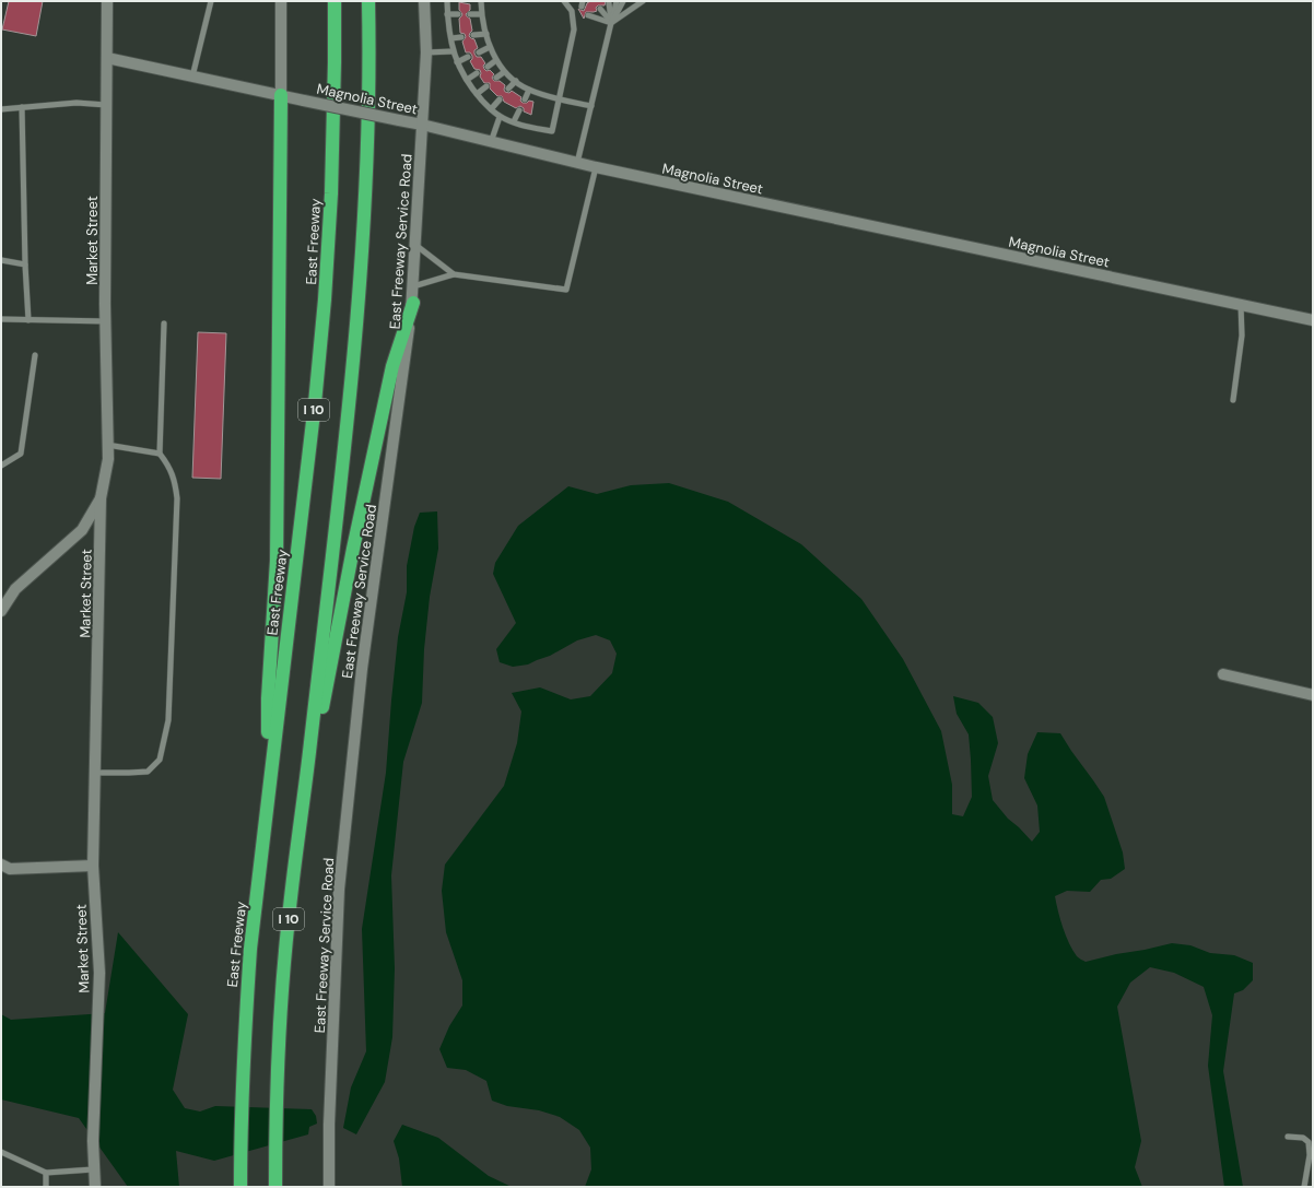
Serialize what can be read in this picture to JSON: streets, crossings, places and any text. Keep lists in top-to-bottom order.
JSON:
{
  "streets": {
    "highway": ["East Freeway", "I 10"],
    "street": ["Magnolia Street", "Market Street", "East Freeway Service Road"]
  },
  "crossings": [
    ["Magnolia Street", "Market Street"],
    ["Magnolia Street", "East Freeway Service Road"]
  ]
}
